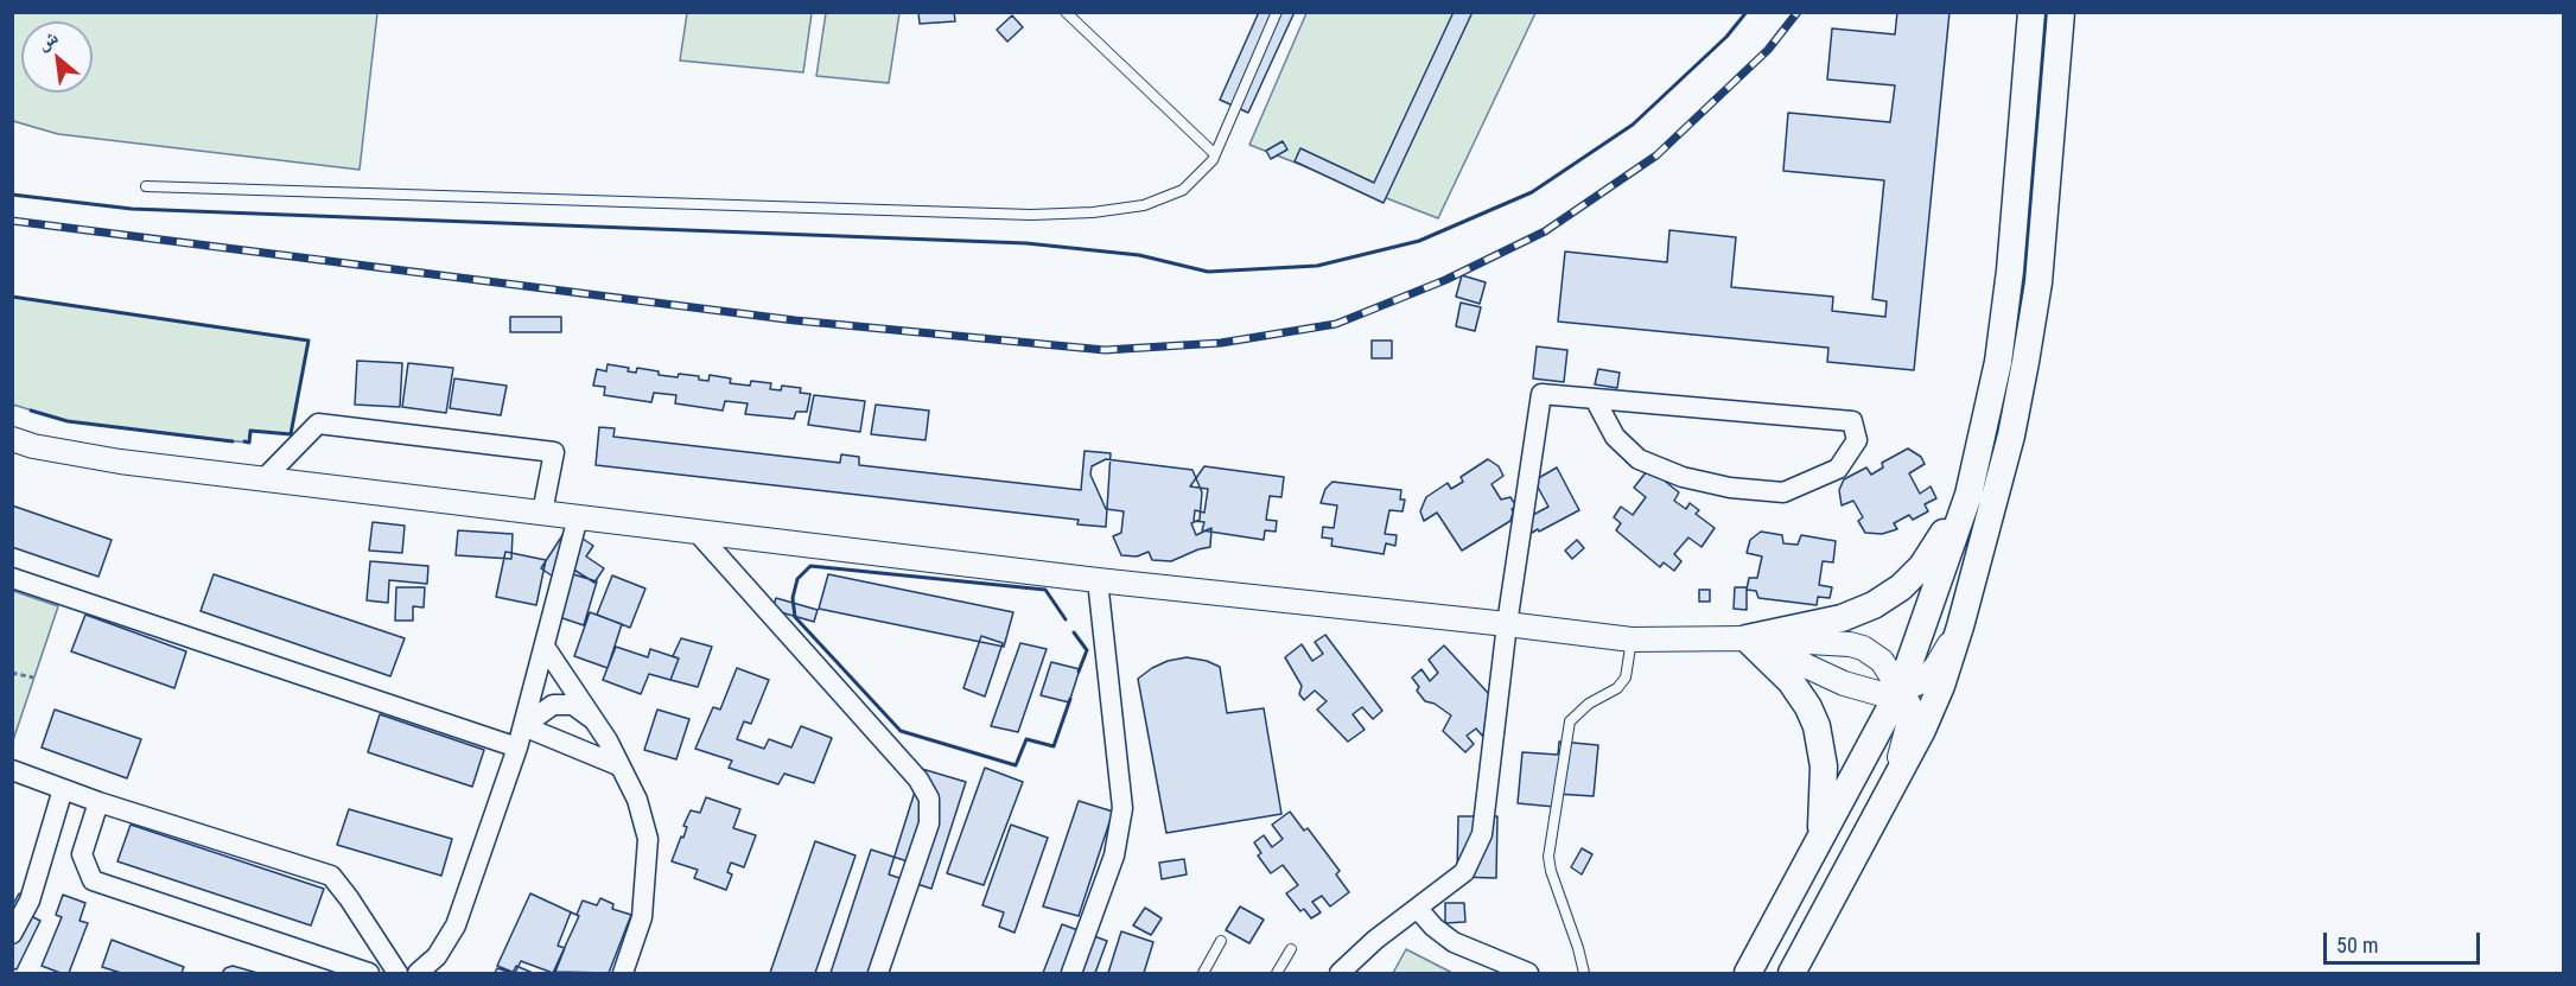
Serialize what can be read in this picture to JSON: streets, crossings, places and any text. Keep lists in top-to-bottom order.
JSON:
{
  "scale_bar": "50 m",
  "north": "top left"
}
